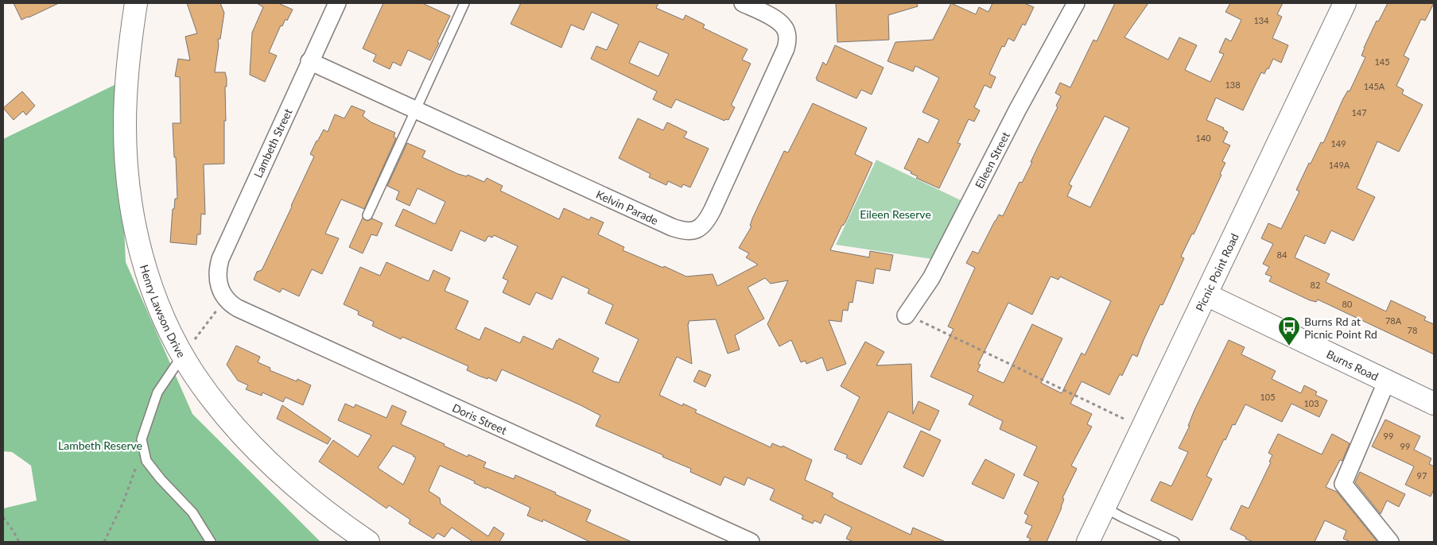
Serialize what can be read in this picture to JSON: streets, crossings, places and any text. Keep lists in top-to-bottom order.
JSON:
{
  "streets": {
    "street": [
      "Lambeth Street",
      "Eileen Street",
      "Kelvin Parade",
      "Picnic Point Road",
      "Henry Lawson Drive",
      "Burns Road",
      "Doris Street"
    ]
  },
  "crossings": [
    ["Lambeth Street", "Kelvin Parade"],
    ["Lambeth Street", "Doris Street"],
    ["Picnic Point Road", "Burns Road"]
  ],
  "parks": ["Eileen Reserve", "Lambeth Reserve"],
  "places": {
    "bus stop": ["Burns Rd at Picnic Point Rd"]
  },
  "house_numbers": [
    "134",
    "145",
    "138",
    "145A",
    "147",
    "140",
    "149",
    "149A",
    "84",
    "82",
    "80",
    "78A",
    "78",
    "105",
    "103",
    "99",
    "99",
    "97"
  ]
}
